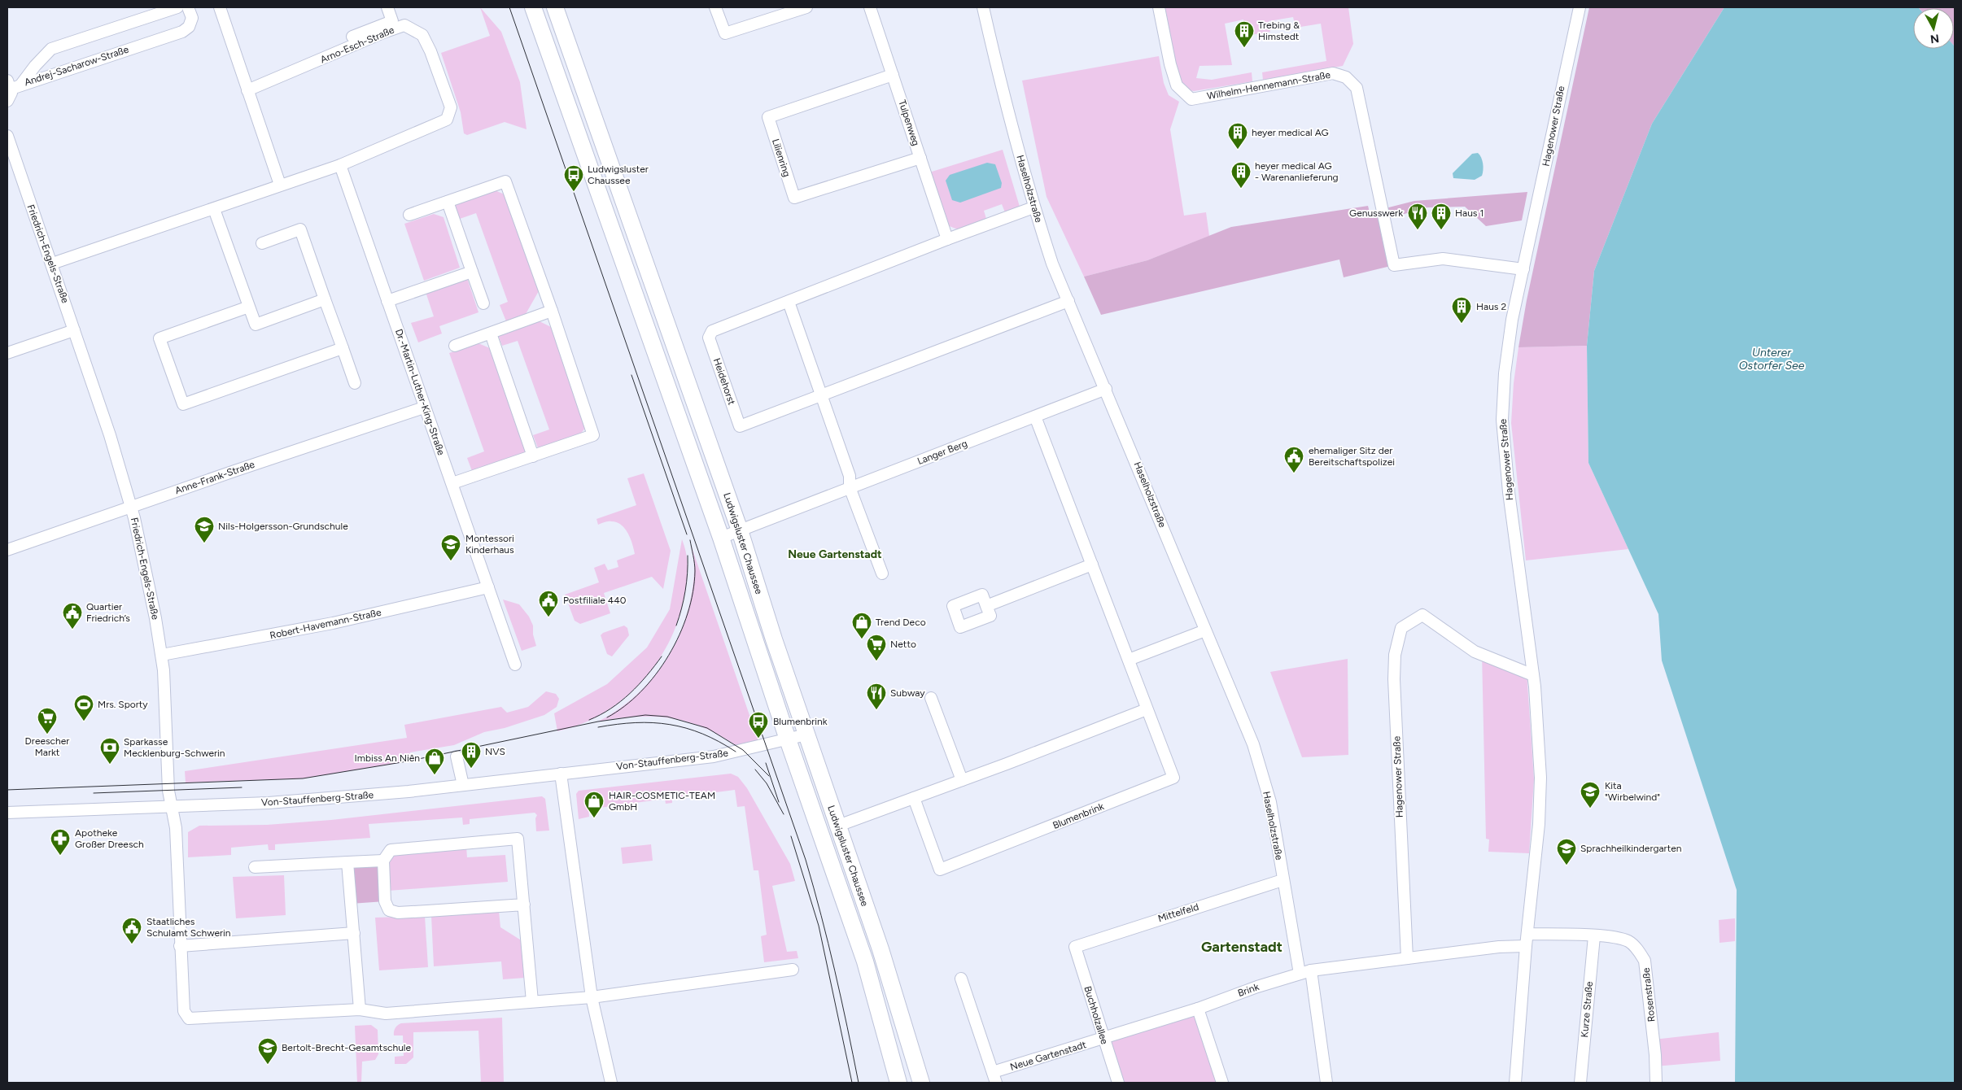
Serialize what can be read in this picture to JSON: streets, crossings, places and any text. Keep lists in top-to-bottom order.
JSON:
{
  "streets": {
    "street": [
      "Arno-Esch-Straße",
      "Andrej-Sacharow-Straße",
      "Wilhelm-Hennemann-Straße",
      "Tulpenweg",
      "Hagenower Straße",
      "Lilienring",
      "Haselholzstraße",
      "Friedrich-Engels-Straße",
      "Heidehorst",
      "Dr.-Martin-Luther-King-Straße",
      "Langer Berg",
      "Anne-Frank-Straße",
      "Ludwigsluster Chaussee",
      "Robert-Havemann-Straße",
      "Von-Stauffenberg-Straße",
      "Blumenbrink",
      "Mittelfeld",
      "Brink",
      "Rosenstraße",
      "Kurze Straße",
      "Buchholzallee",
      "Neue Gartenstadt"
    ]
  },
  "crossings": [
    ["Arno-Esch-Straße", "Friedrich-Engels-Straße"],
    ["Arno-Esch-Straße", "Dr.-Martin-Luther-King-Straße"],
    ["Wilhelm-Hennemann-Straße", "Hagenower Straße"],
    ["Tulpenweg", "Lilienring"],
    ["Tulpenweg", "Heidehorst"],
    ["Hagenower Straße", "Rosenstraße"],
    ["Haselholzstraße", "Heidehorst"],
    ["Haselholzstraße", "Langer Berg"],
    ["Haselholzstraße", "Mittelfeld"],
    ["Haselholzstraße", "Brink"],
    ["Friedrich-Engels-Straße", "Anne-Frank-Straße"],
    ["Friedrich-Engels-Straße", "Robert-Havemann-Straße"],
    ["Friedrich-Engels-Straße", "Von-Stauffenberg-Straße"],
    ["Dr.-Martin-Luther-King-Straße", "Anne-Frank-Straße"],
    ["Dr.-Martin-Luther-King-Straße", "Robert-Havemann-Straße"],
    ["Langer Berg", "Ludwigsluster Chaussee"],
    ["Ludwigsluster Chaussee", "Von-Stauffenberg-Straße"],
    ["Mittelfeld", "Buchholzallee"],
    ["Brink", "Buchholzallee"],
    ["Brink", "Neue Gartenstadt"],
    ["Rosenstraße", "Kurze Straße"],
    ["Buchholzallee", "Neue Gartenstadt"]
  ],
  "districts": ["Neue Gartenstadt", "Gartenstadt"],
  "water": ["Unterer Ostorfer See"],
  "places": {
    "building": [
      "Trebing & Himstedt",
      "heyer medical AG",
      "heyer medical AG - Warenanlieferung",
      "Haus 1",
      "Haus 2",
      "NVS"
    ],
    "bus stop": ["Ludwigsluster Chaussee", "Blumenbrink"],
    "restaurant": ["Genusswerk", "Subway"],
    "public building": [
      "ehemaliger Sitz der Bereitschaftspolizei",
      "Postfiliale 440",
      "Quartier Friedrich’s",
      "Staatliches Schulamt Schwerin"
    ],
    "school or university": [
      "Nils-Holgersson-Grundschule",
      "Montessori Kinderhaus",
      "Kita \"Wirbelwind\"",
      "Sprachheilkindergarten",
      "Bertolt-Brecht-Gesamtschule"
    ],
    "shop": ["Trend Deco", "Imbiss An Niên", "HAIR-COSMETIC-TEAM GmbH"],
    "supermarket": ["Netto", "Dreescher Markt"],
    "sports": ["Mrs. Sporty"],
    "bank": ["Sparkasse Mecklenburg-Schwerin"],
    "pharmacy": ["Apotheke Großer Dreesch"]
  },
  "north": "bottom"
}
